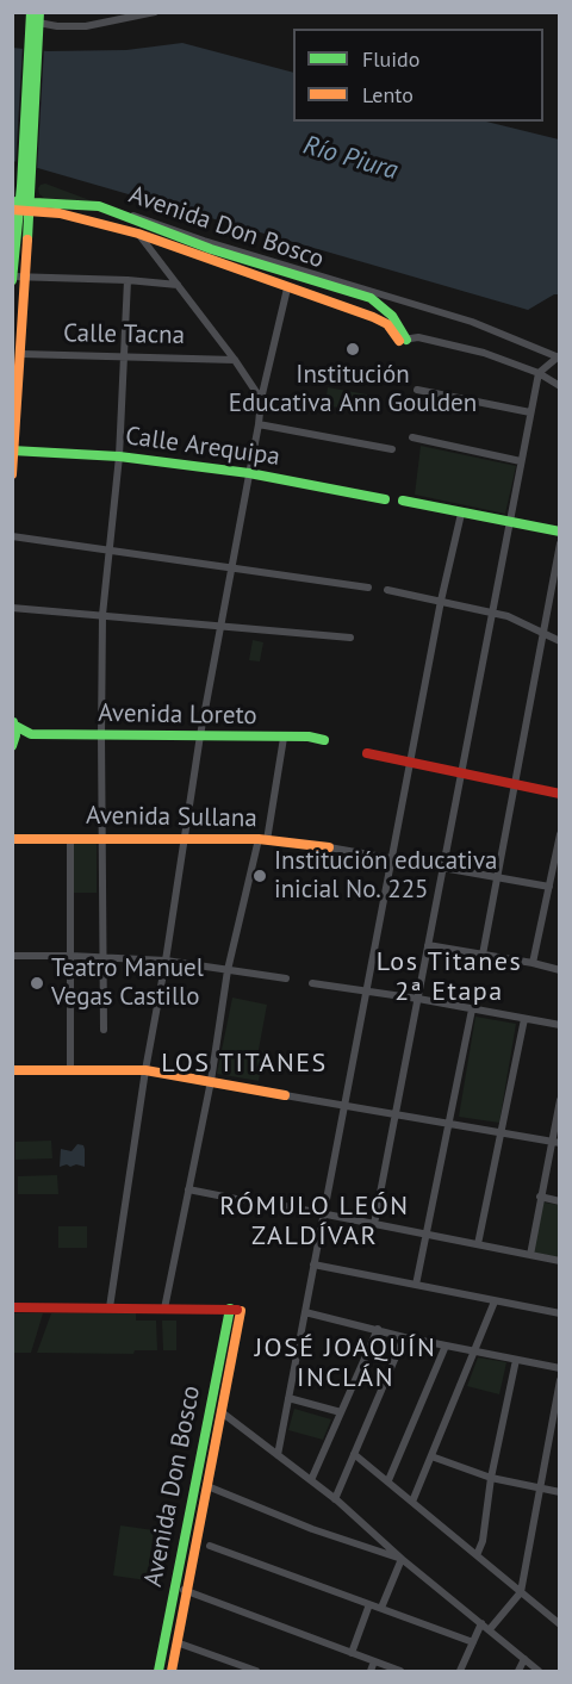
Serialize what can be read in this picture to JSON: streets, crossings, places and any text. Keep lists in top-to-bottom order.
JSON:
{
  "streets": {
    "main road": [
      "Avenida Don Bosco",
      "Calle Arequipa",
      "Avenida Loreto",
      "Avenida Sullana"
    ],
    "street": ["Calle Tacna"]
  },
  "districts": [
    "Los Titanes 2ª Etapa",
    "LOS TITANES",
    "RÓMULO LEÓN ZALDÍVAR",
    "JOSÉ JOAQUÍN INCLÁN"
  ],
  "water": ["Río Piura"],
  "places": ["Institución Educativa Ann Goulden", "Institución educativa inicial No. 225", "Teatro Manuel Vegas Castillo"],
  "legend": ["Fluido", "Lento"]
}
